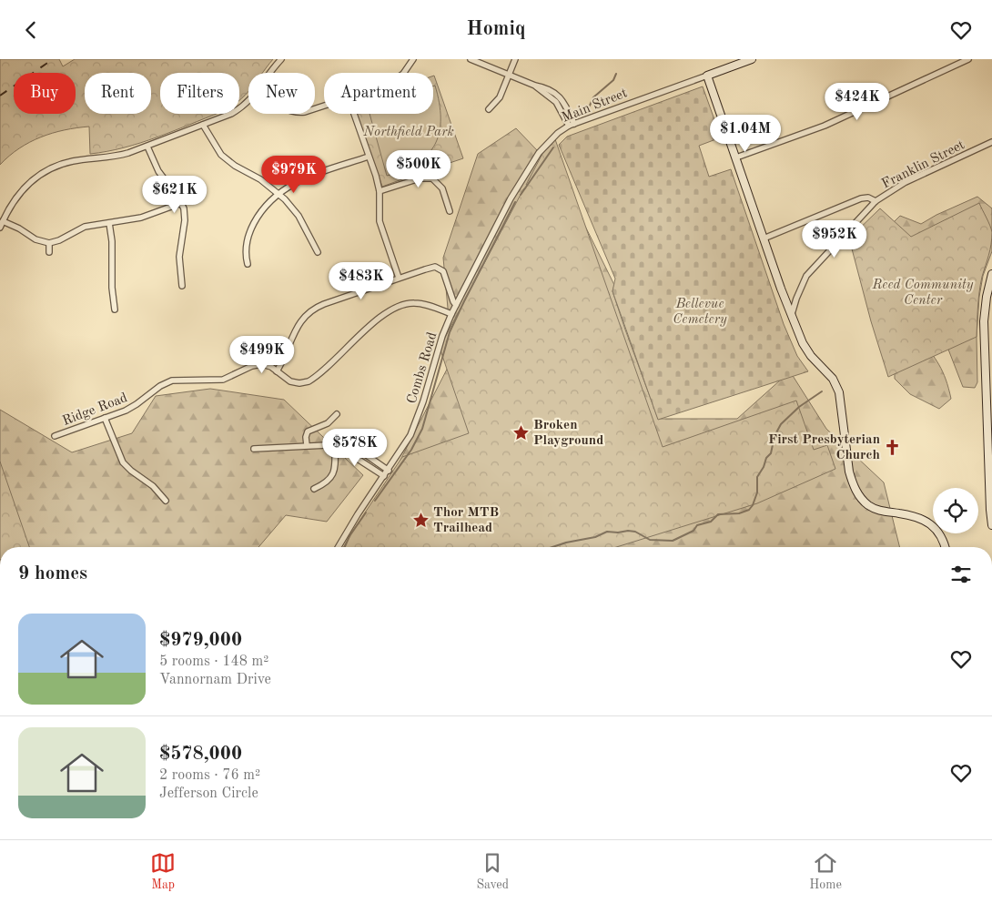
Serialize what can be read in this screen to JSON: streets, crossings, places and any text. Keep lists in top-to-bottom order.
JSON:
{
  "streets": {
    "street": [
      "Main Street",
      "Franklin Street",
      "Combs Road",
      "Ridge Road"
    ]
  },
  "crossings": [
    ["Main Street", "Combs Road"],
    ["Combs Road", "Ridge Road"]
  ],
  "parks": ["Northfield Park", "Reed Community Center", "Bellevue Cemetery"],
  "places": {
    "place": ["Broken Playground", "Thor MTB Trailhead"],
    "church": ["First Presbyterian Church"]
  },
  "page": {
    "header": "Homiq",
    "chip": [
      "Buy",
      "Rent",
      "Filters",
      "New",
      "Apartment"
    ],
    "price": [
      "$424K",
      "$1.04M",
      "$500K",
      "$979K",
      "$621K",
      "$952K",
      "$483K",
      "$499K",
      "$578K"
    ],
    "heading": "9 homes",
    "list": [
      {
        "name": "$979,000",
        "note": "5 rooms · 148 m² · Vannornam Drive"
      },
      {
        "name": "$578,000",
        "note": "2 rooms · 76 m² · Jefferson Circle"
      }
    ],
    "tabs": ["Map", "Saved", "Home"]
  }
}
